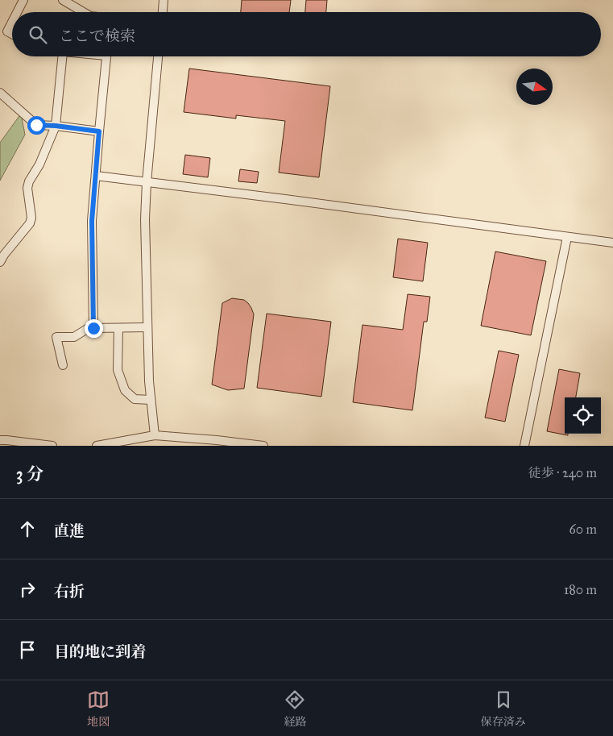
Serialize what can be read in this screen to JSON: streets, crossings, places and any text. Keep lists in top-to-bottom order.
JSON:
{
  "north": "right",
  "page": {
    "search": "ここで検索",
    "heading": ["3 分", "徒歩 · 240 m"],
    "list": [
      ["直進", "60 m"],
      ["右折", "180 m"],
      "目的地に到着"
    ],
    "nav": ["地図", "経路", "保存済み"]
  }
}
